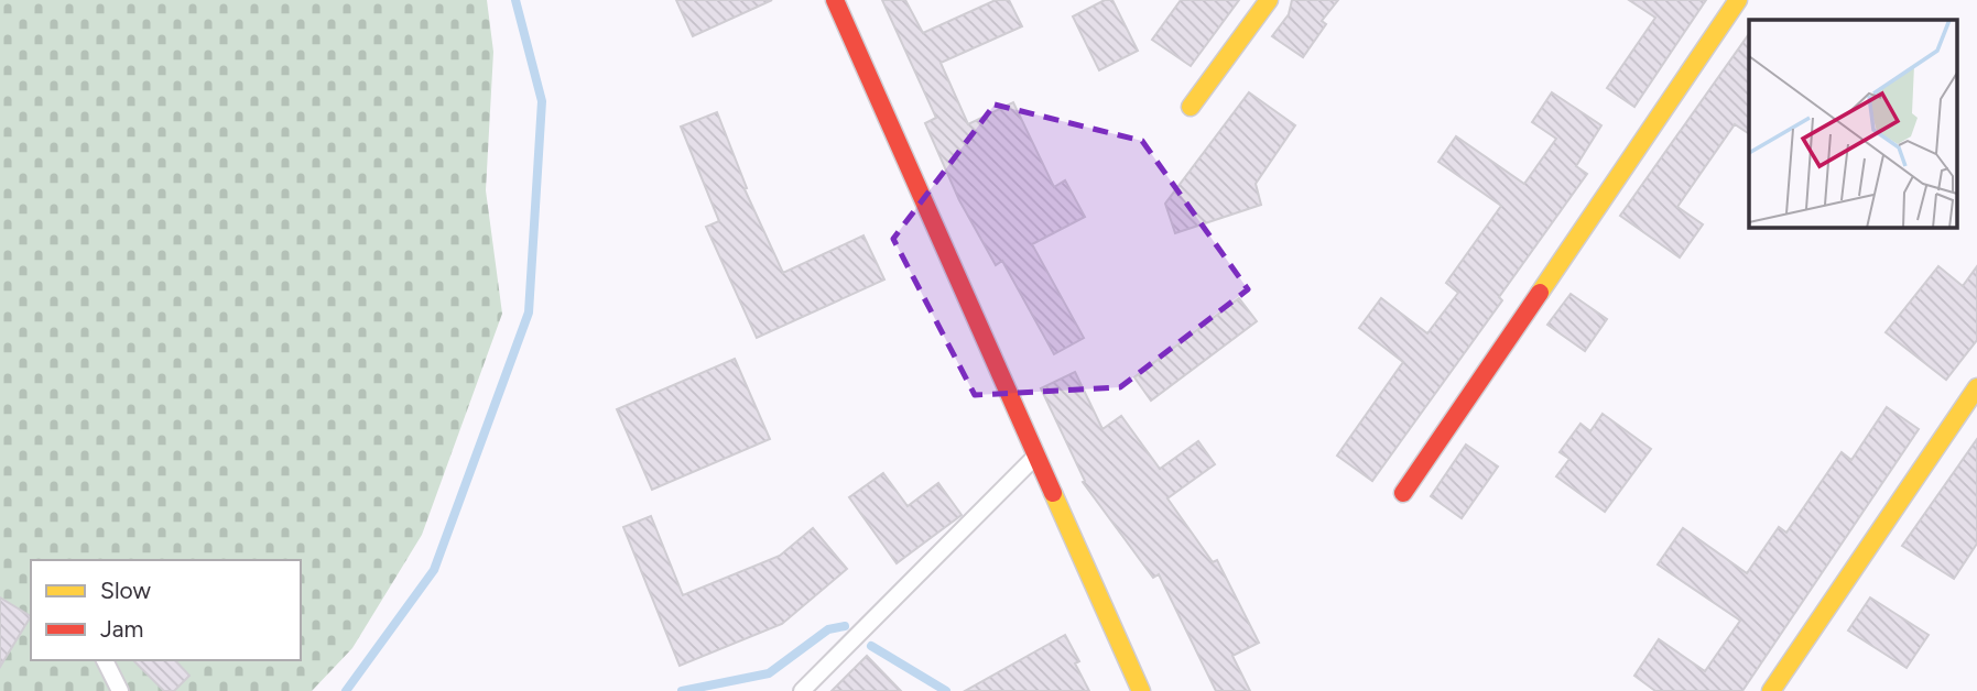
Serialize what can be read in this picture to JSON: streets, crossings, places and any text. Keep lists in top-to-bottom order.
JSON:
{
  "legend": ["Slow", "Jam"]
}
